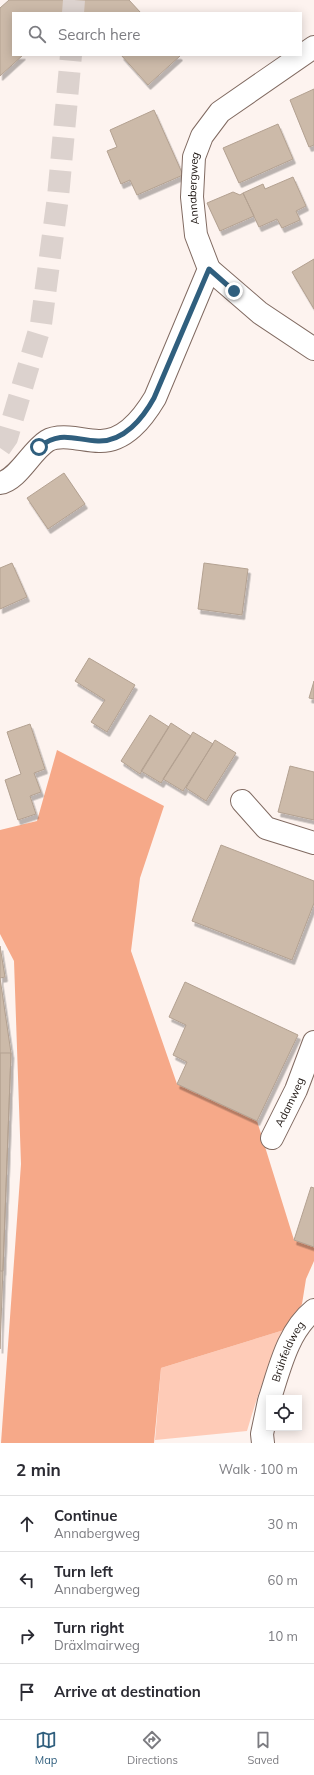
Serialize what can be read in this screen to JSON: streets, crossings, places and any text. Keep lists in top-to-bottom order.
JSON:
{
  "streets": {
    "street": ["Annabergweg", "Adamweg", "Brühfeldweg"]
  },
  "page": {
    "search": "Search here",
    "heading": ["2 min", "Walk · 100 m"],
    "list": [
      ["Continue", "Annabergweg", "30 m"],
      ["Turn left", "Annabergweg", "60 m"],
      ["Turn right", "Dräxlmairweg", "10 m"],
      "Arrive at destination"
    ],
    "nav": ["Map", "Directions", "Saved"]
  }
}
